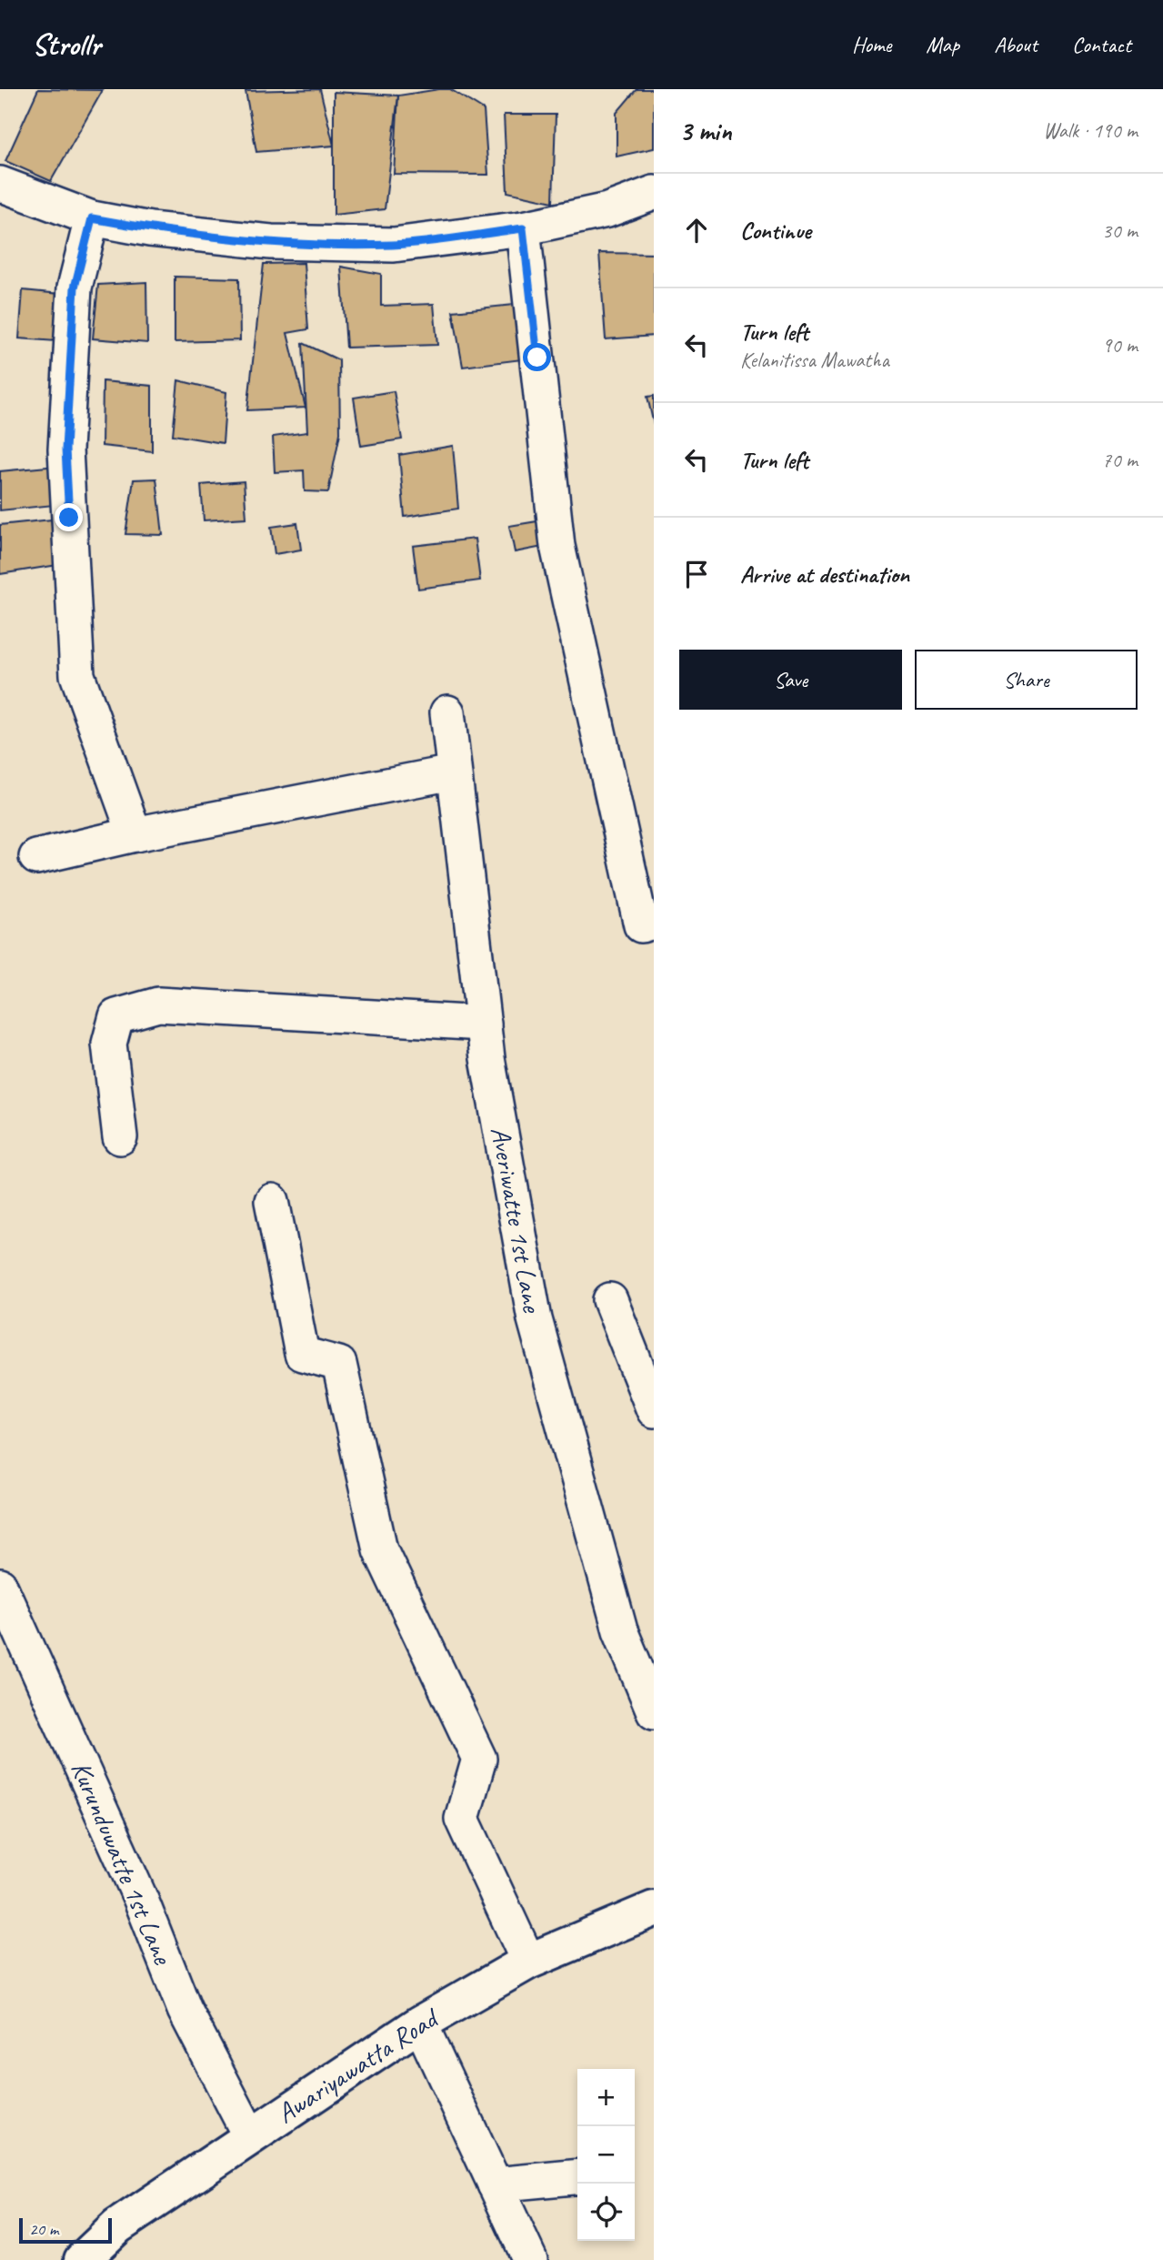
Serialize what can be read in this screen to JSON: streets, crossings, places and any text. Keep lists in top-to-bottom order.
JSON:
{
  "streets": {
    "street": ["Averiwatte 1st Lane", "Kurunduwatte 1st Lane", "Awariyawatta Road"]
  },
  "crossings": [
    ["Kurunduwatte 1st Lane", "Awariyawatta Road"]
  ],
  "scale_bar": "20 m",
  "page": {
    "header": "Strollr",
    "nav": [
      "Home",
      "Map",
      "About",
      "Contact"
    ],
    "heading": ["3 min", "Walk · 190 m"],
    "list": [
      ["Continue", "30 m"],
      ["Turn left", "Kelanitissa Mawatha", "90 m"],
      ["Turn left", "70 m"],
      "Arrive at destination"
    ],
    "buttons": ["Save", "Share"],
    "map_buttons": ["+", "−"],
    "scale": "20 m"
  }
}
